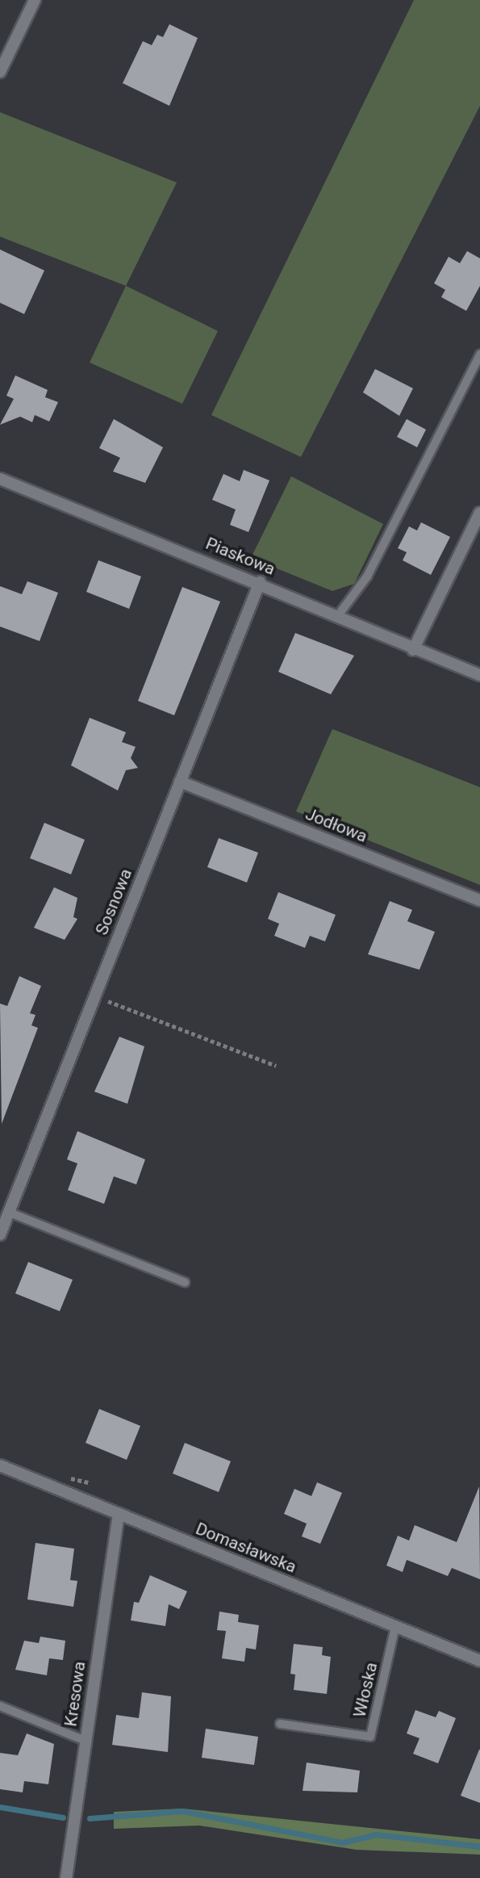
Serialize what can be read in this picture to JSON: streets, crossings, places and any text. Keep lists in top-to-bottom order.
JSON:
{
  "streets": {
    "street": [
      "Piaskowa",
      "Jodłowa",
      "Sosnowa",
      "Domasławska",
      "Kresowa"
    ],
    "lane": ["Włoska"]
  },
  "crossings": [
    ["Piaskowa", "Sosnowa"],
    ["Jodłowa", "Sosnowa"],
    ["Domasławska", "Włoska"],
    ["Domasławska", "Kresowa"]
  ]
}
